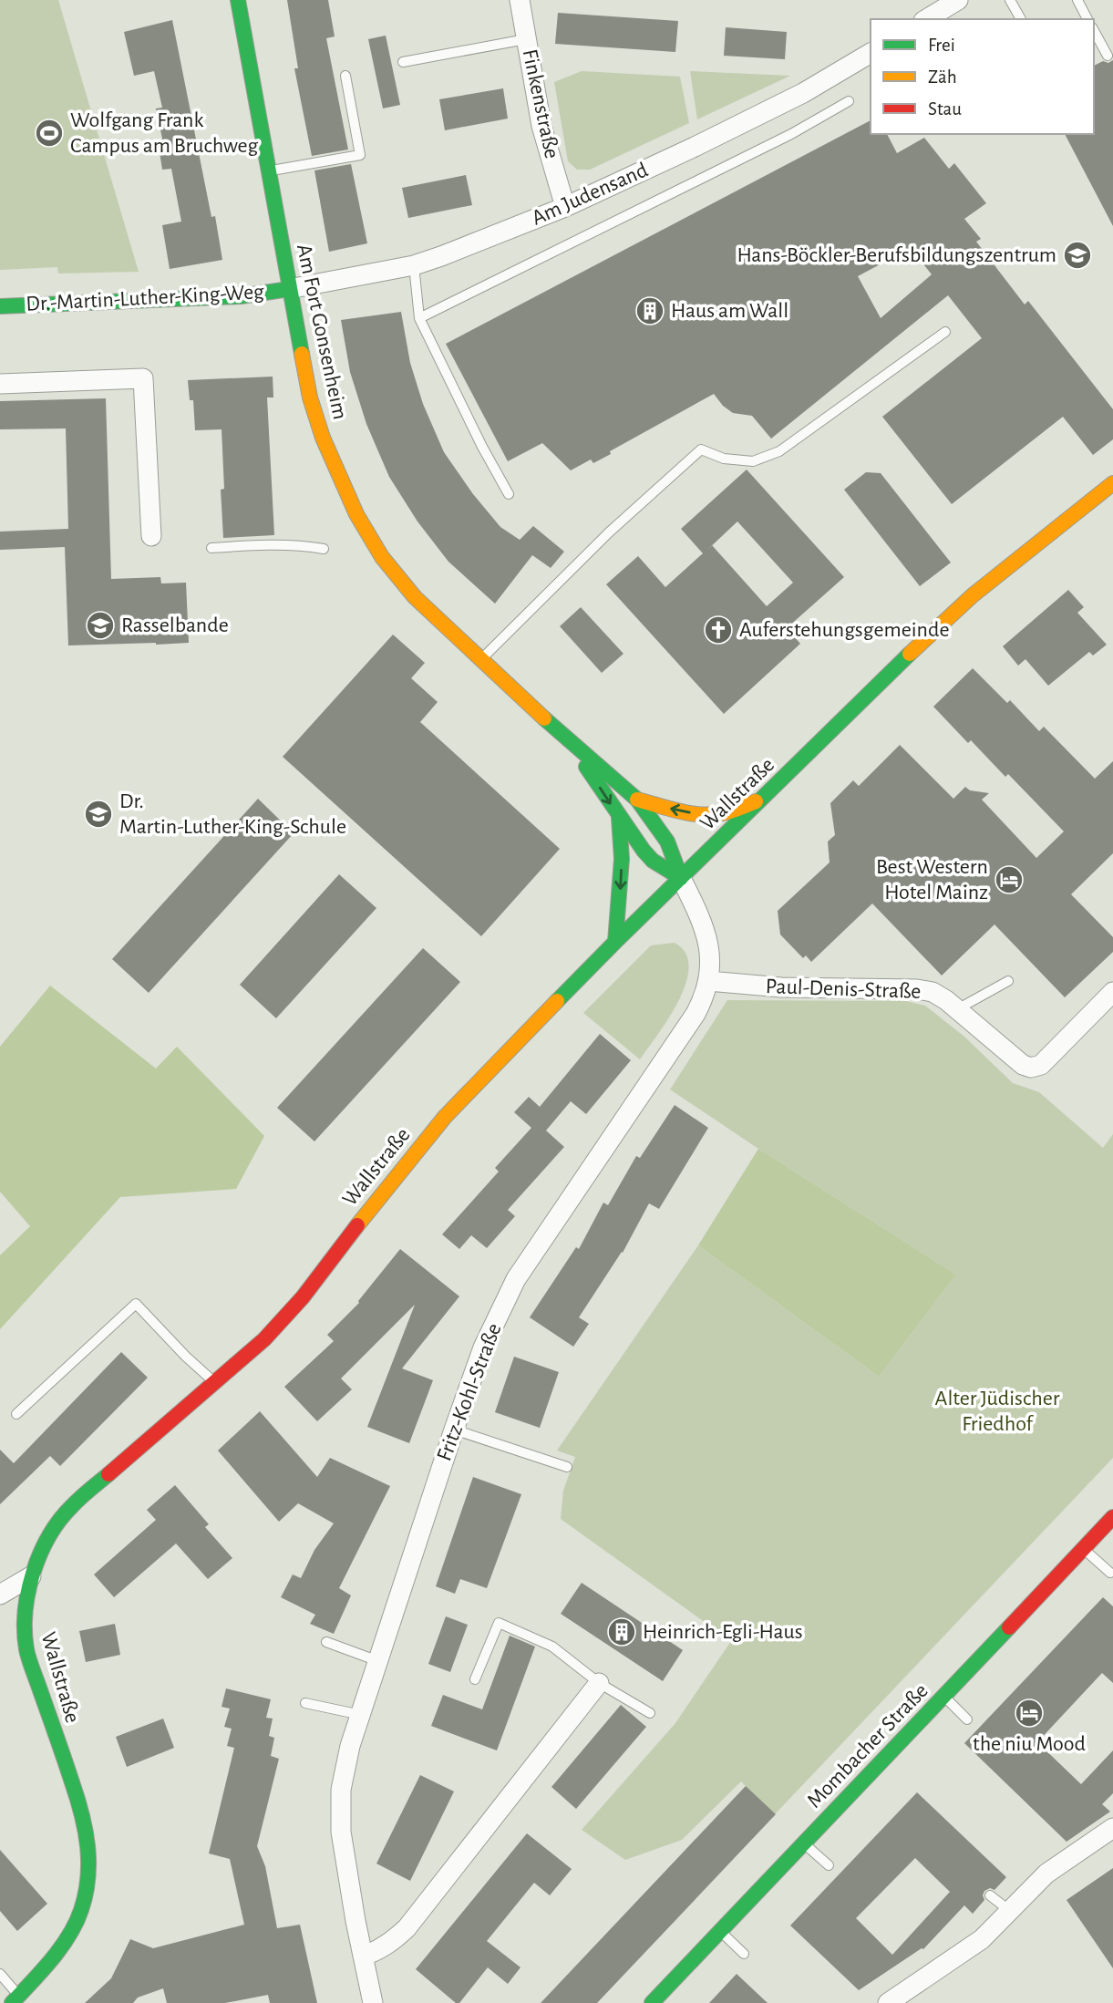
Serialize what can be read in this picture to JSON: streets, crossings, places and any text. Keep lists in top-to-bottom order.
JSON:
{
  "streets": {
    "street": [
      "Finkenstraße",
      "Am Judensand",
      "Dr.-Martin-Luther-King-Weg",
      "Am Fort Gonsenheim",
      "Wallstraße",
      "Paul-Denis-Straße",
      "Fritz-Kohl-Straße",
      "Mombacher Straße"
    ]
  },
  "crossings": [
    ["Finkenstraße", "Am Judensand"],
    ["Am Judensand", "Dr.-Martin-Luther-King-Weg"],
    ["Am Judensand", "Am Fort Gonsenheim"],
    ["Dr.-Martin-Luther-King-Weg", "Am Fort Gonsenheim"],
    ["Am Fort Gonsenheim", "Wallstraße"],
    ["Am Fort Gonsenheim", "Fritz-Kohl-Straße"],
    ["Wallstraße", "Fritz-Kohl-Straße"],
    ["Paul-Denis-Straße", "Fritz-Kohl-Straße"]
  ],
  "parks": ["Alter Jüdischer Friedhof"],
  "places": {
    "sports": ["Wolfgang Frank Campus am Bruchweg"],
    "school or university": ["Hans-Böckler-Berufsbildungszentrum", "Rasselbande", "Dr. Martin-Luther-King-Schule"],
    "building": ["Haus am Wall", "Heinrich-Egli-Haus"],
    "church": ["Auferstehungsgemeinde"],
    "hotel": ["Best Western Hotel Mainz", "the niu Mood"]
  },
  "legend": ["Frei", "Zäh", "Stau"]
}
